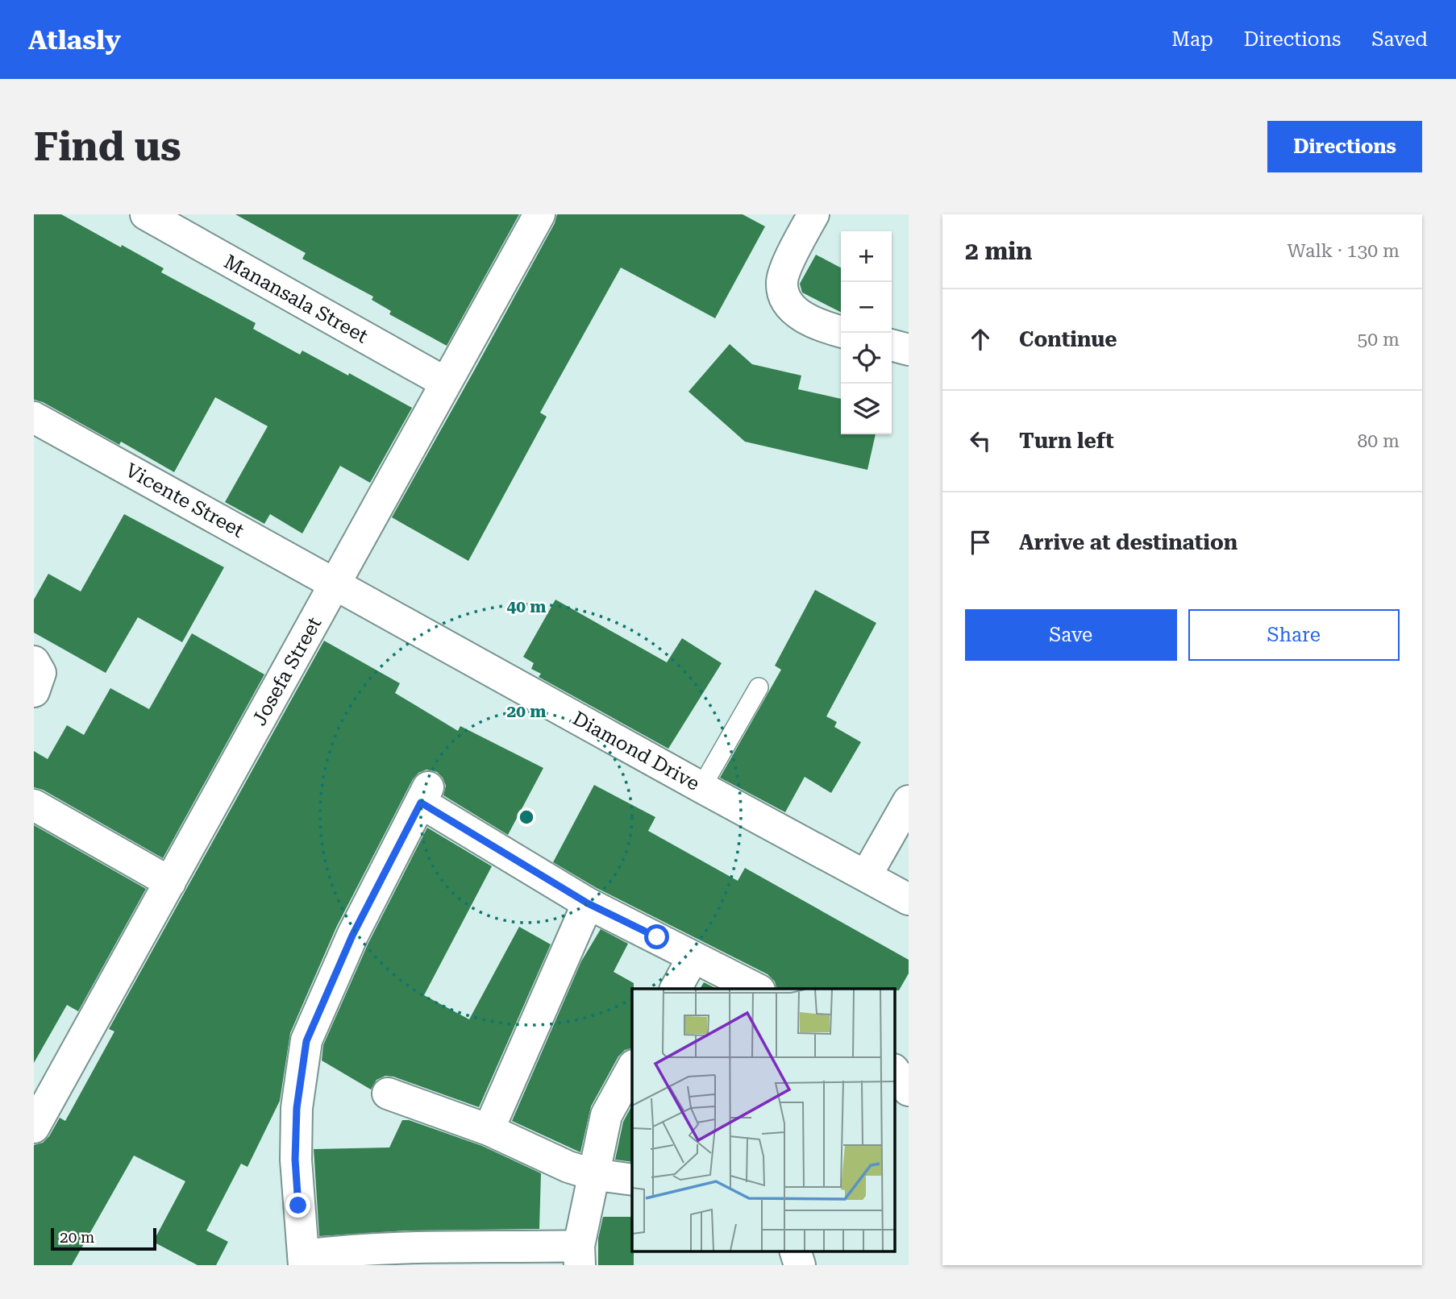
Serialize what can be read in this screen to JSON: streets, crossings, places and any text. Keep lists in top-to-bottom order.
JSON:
{
  "streets": {
    "street": [
      "Manansala Street",
      "Vicente Street",
      "Josefa Street",
      "Diamond Drive"
    ]
  },
  "crossings": [
    ["Manansala Street", "Josefa Street"],
    ["Vicente Street", "Josefa Street"],
    ["Vicente Street", "Diamond Drive"],
    ["Josefa Street", "Diamond Drive"]
  ],
  "scale_bar": "20 m",
  "page": {
    "header": "Atlasly",
    "nav": ["Map", "Directions", "Saved"],
    "buttons": [
      "Directions",
      ["Save", "Share"]
    ],
    "title": "Find us",
    "heading": ["2 min", "Walk · 130 m"],
    "map_buttons": ["+", "−"],
    "list": [
      ["Continue", "50 m"],
      ["Turn left", "80 m"],
      "Arrive at destination"
    ],
    "scale": "20 m"
  },
  "rings": ["40 m", "20 m"]
}
